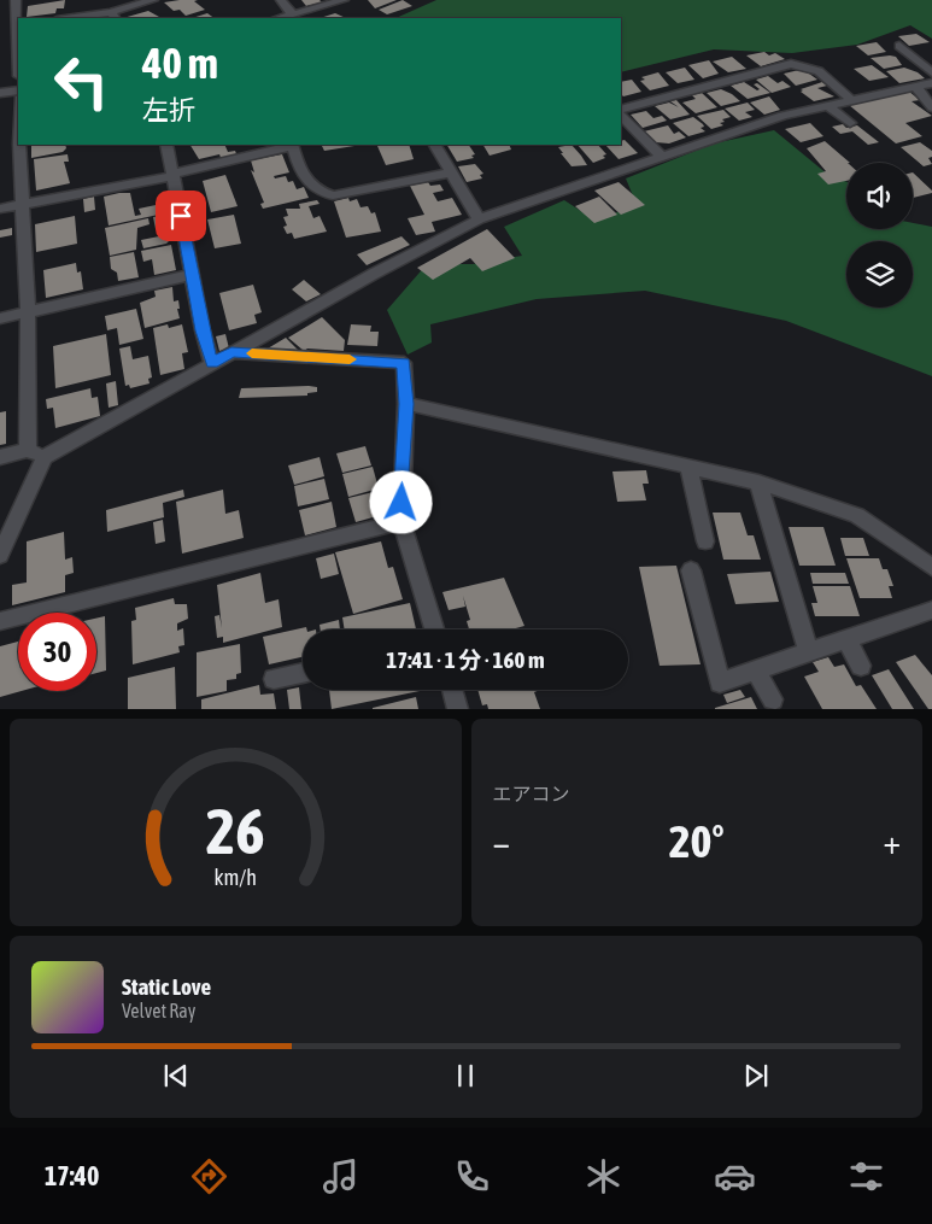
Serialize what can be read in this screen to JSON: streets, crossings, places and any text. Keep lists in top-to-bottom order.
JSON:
{
  "page": {
    "turn": ["40 m", "左折"],
    "limit": "30",
    "trip": "17:41 · 1 分 · 160 m",
    "tile": "エアコン",
    "heat": ["−", "20°", "+"],
    "song": ["Static Love", "Velvet Ray"],
    "tabs": "17:40",
    "gauge": ["26", "km/h"]
  }
}
